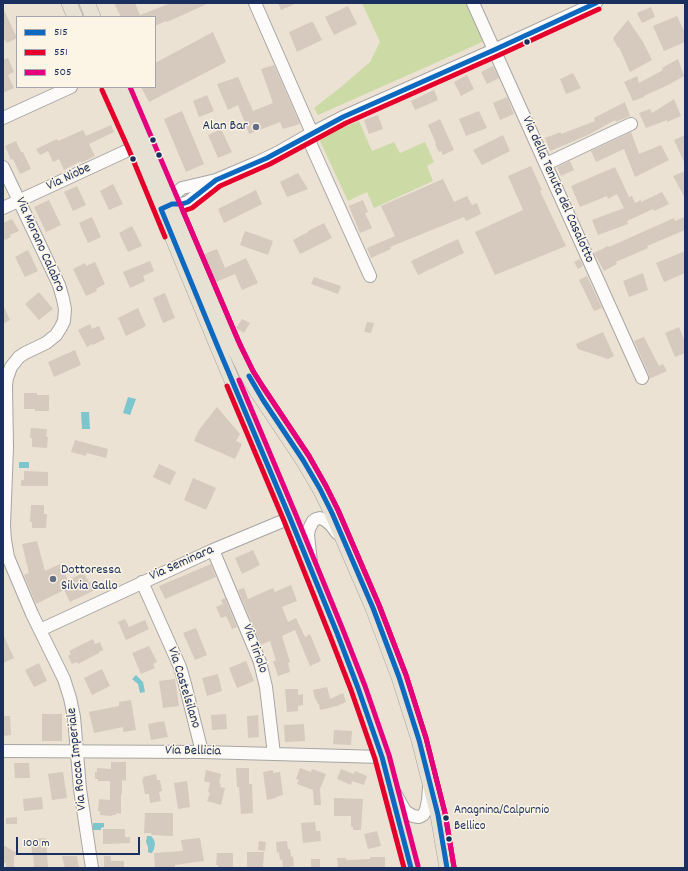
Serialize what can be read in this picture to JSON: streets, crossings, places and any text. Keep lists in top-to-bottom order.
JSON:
{
  "streets": {
    "street": [
      "Via Niobe",
      "Via della Tenuta del Casalotto",
      "Via Morano Calabro",
      "Via Seminara",
      "Via Tiriolo",
      "Via Castelsilano",
      "Via Bellicia",
      "Via Rocca Imperiale"
    ]
  },
  "crossings": [
    ["Via Niobe", "Via Morano Calabro"],
    ["Via Morano Calabro", "Via Rocca Imperiale"],
    ["Via Seminara", "Via Tiriolo"],
    ["Via Seminara", "Via Castelsilano"],
    ["Via Seminara", "Via Rocca Imperiale"],
    ["Via Tiriolo", "Via Bellicia"],
    ["Via Castelsilano", "Via Bellicia"],
    ["Via Bellicia", "Via Rocca Imperiale"]
  ],
  "places": ["Alan Bar", "Dottoressa Silvia Gallo", "Anagnina/Calpurnio Bellico"],
  "lines": ["transit line 515", "transit line 551", "transit line 505"],
  "legend": ["515", "551", "505"],
  "scale_bar": "100 m"
}
